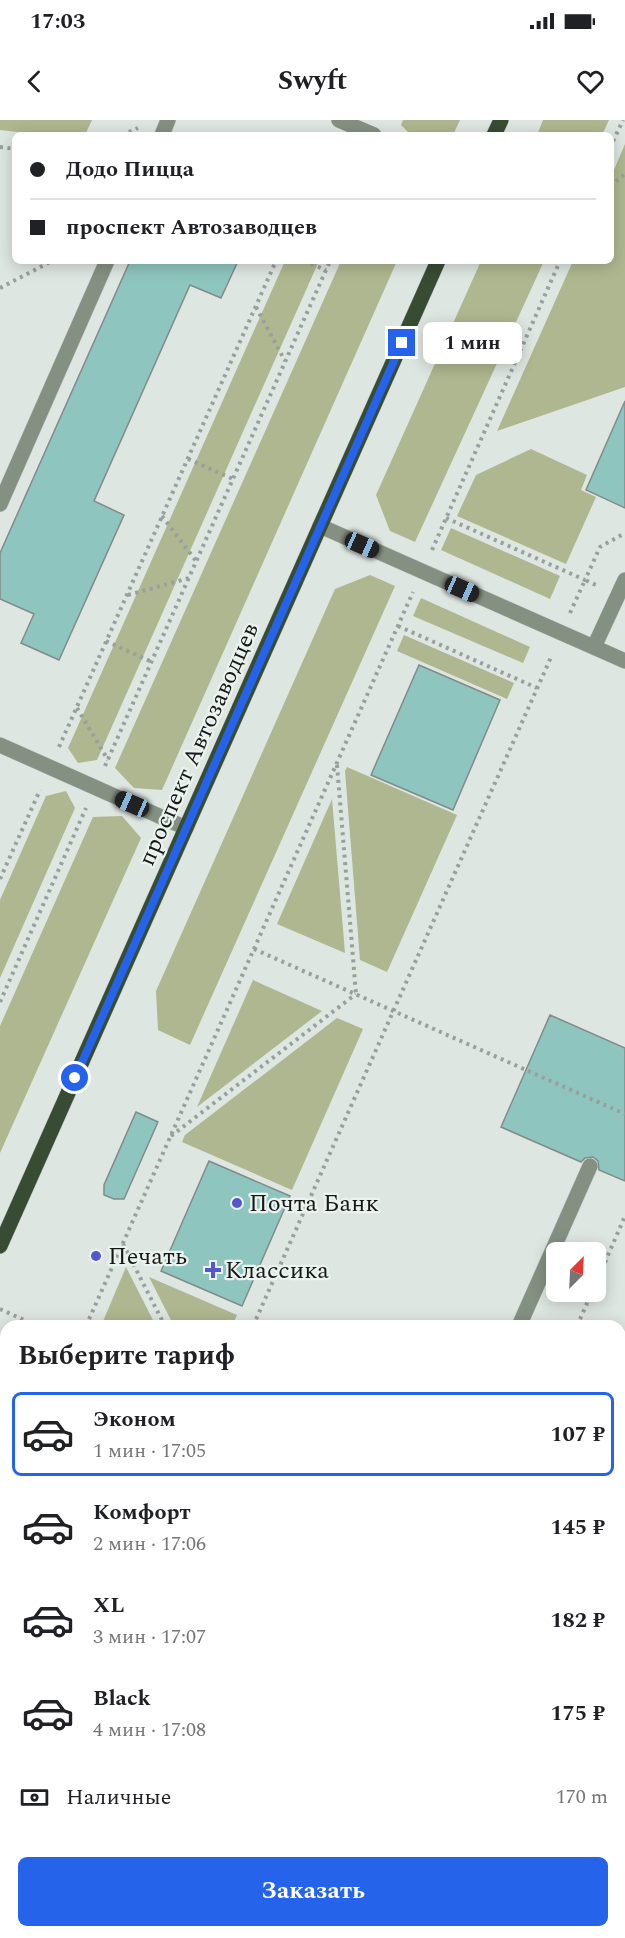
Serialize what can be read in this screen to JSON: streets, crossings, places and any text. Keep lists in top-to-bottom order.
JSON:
{
  "streets": {
    "main road": ["проспект Автозаводцев"]
  },
  "places": {
    "other": ["Почта Банк", "Печать"],
    "health": ["Классика"]
  },
  "north": "top right",
  "page": {
    "status": "17:03",
    "header": "Swyft",
    "banner": ["Додо Пицца", "проспект Автозаводцев"],
    "bubble": "1 мин",
    "heading": "Выберите тариф",
    "list": [
      {
        "name": "Эконом",
        "note": "1 мин · 17:05",
        "value": "107 ₽"
      },
      {
        "name": "Комфорт",
        "note": "2 мин · 17:06",
        "value": "145 ₽"
      },
      {
        "name": "XL",
        "note": "3 мин · 17:07",
        "value": "182 ₽"
      },
      {
        "name": "Black",
        "note": "4 мин · 17:08",
        "value": "175 ₽"
      }
    ],
    "pay": ["Наличные", "170 m"],
    "buttons": "Заказать"
  }
}
